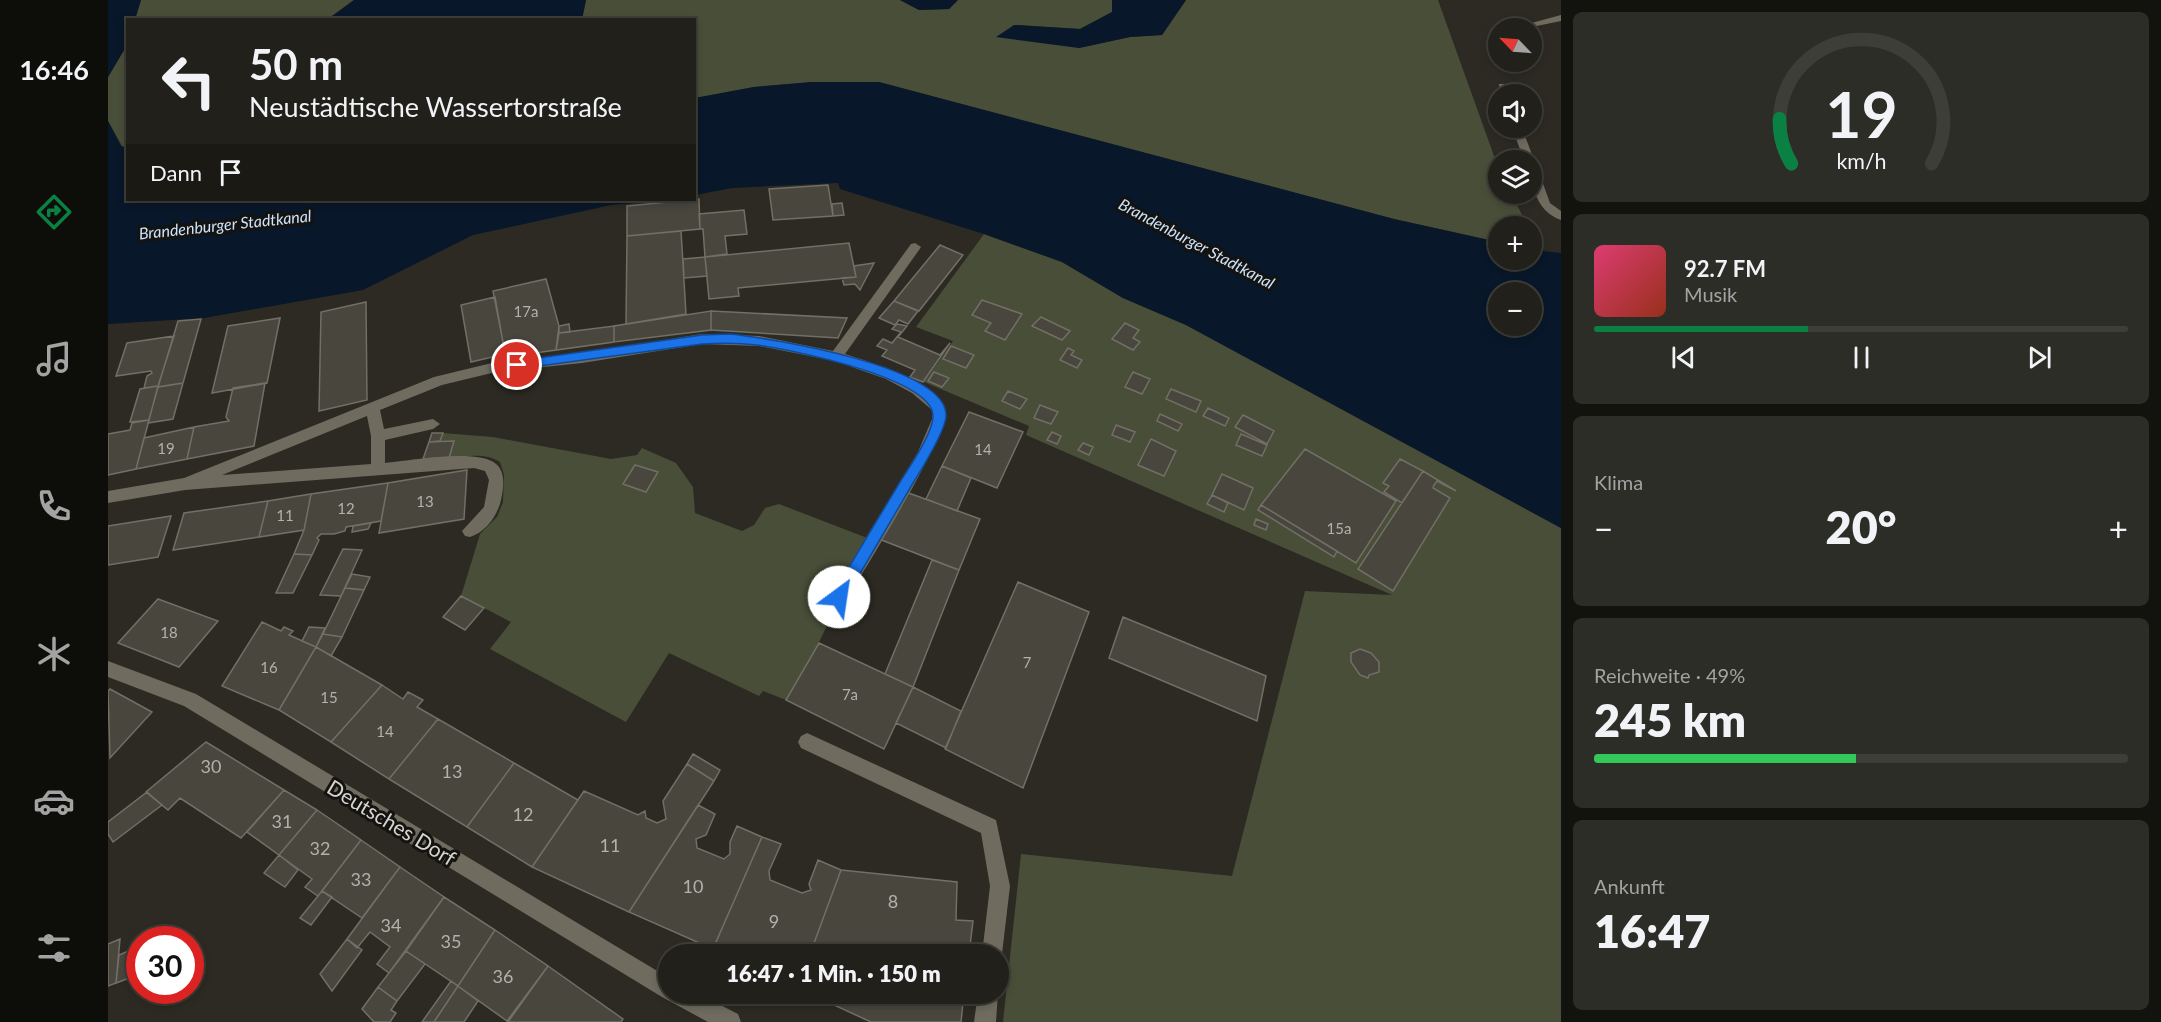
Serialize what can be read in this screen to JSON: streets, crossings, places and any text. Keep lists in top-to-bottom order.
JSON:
{
  "streets": {
    "street": ["Deutsches Dorf"]
  },
  "water": ["Brandenburger Stadtkanal"],
  "house_numbers": [
    "17a",
    "19",
    "14",
    "13",
    "12",
    "11",
    "15a",
    "18",
    "7",
    "16",
    "7a",
    "15",
    "14",
    "30",
    "13",
    "12",
    "31",
    "11",
    "32",
    "33",
    "10",
    "8",
    "9",
    "34",
    "35",
    "36"
  ],
  "north": "top left",
  "page": {
    "tabs": "16:46",
    "map_buttons": ["+", "−"],
    "turn": ["50 m", "Neustädtische Wassertorstraße"],
    "then": "Dann",
    "song": ["92.7 FM", "Musik"],
    "tile": [
      "Klima",
      ["Reichweite · 49%", "245 km"],
      ["Ankunft", "16:47"]
    ],
    "heat": ["−", "20°", "+"],
    "limit": "30",
    "trip": "16:47 · 1 Min. · 150 m",
    "gauge": ["19", "km/h"]
  }
}
